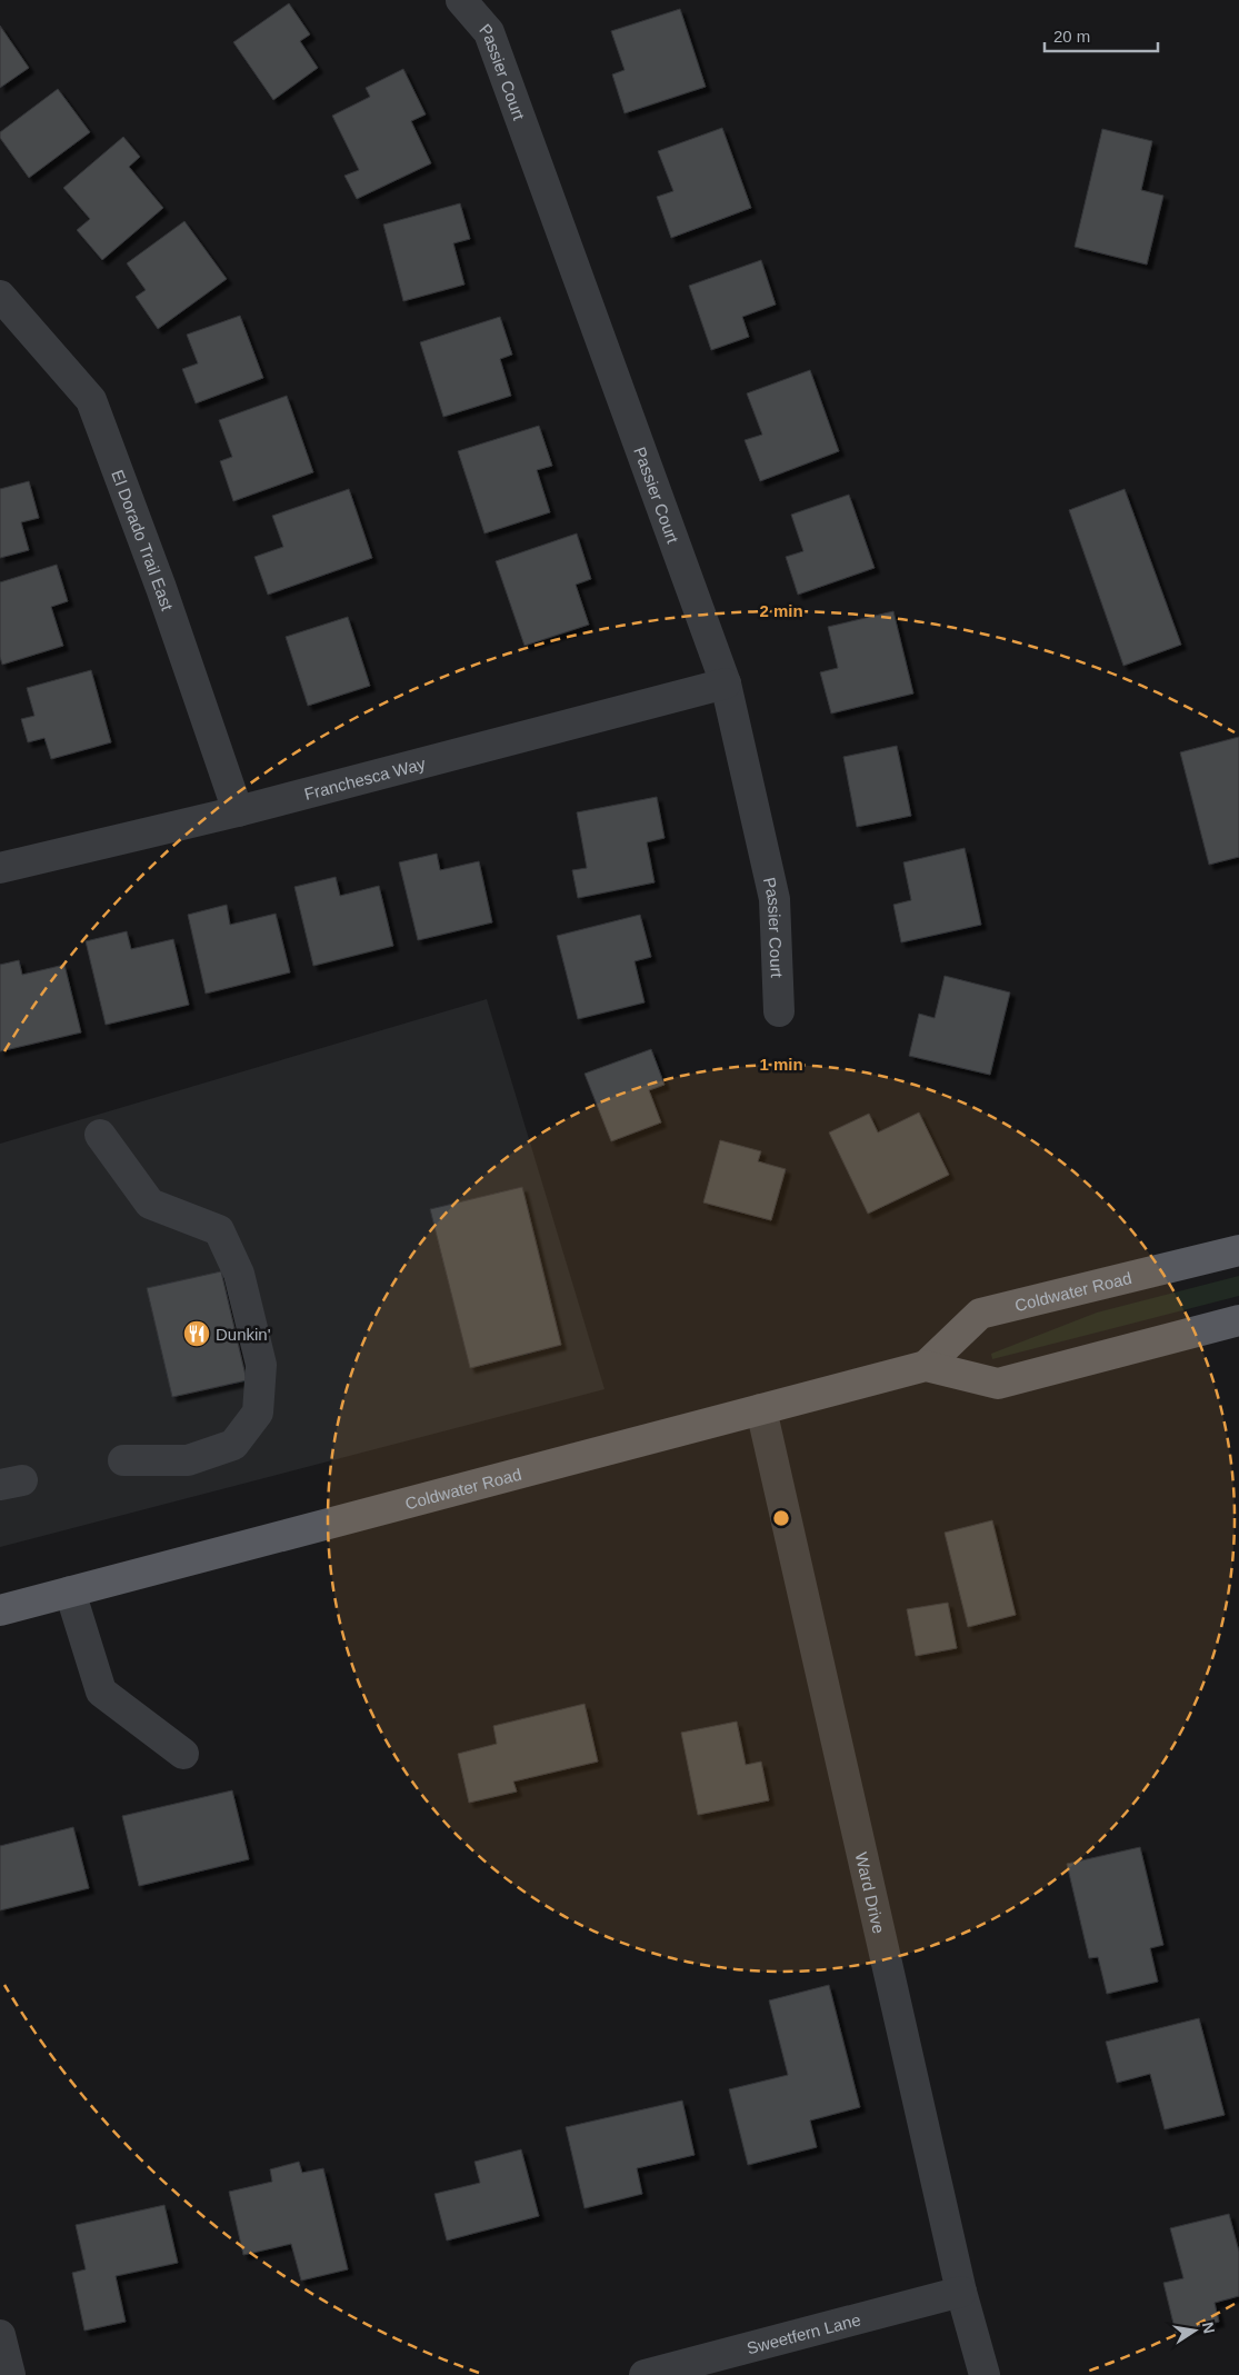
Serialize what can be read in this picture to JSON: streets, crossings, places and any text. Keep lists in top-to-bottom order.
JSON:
{
  "streets": {
    "main road": ["Coldwater Road"],
    "street": [
      "Passier Court",
      "El Dorado Trail East",
      "Franchesca Way",
      "Ward Drive",
      "Sweetfern Lane"
    ]
  },
  "crossings": [
    ["Passier Court", "Franchesca Way"],
    ["El Dorado Trail East", "Franchesca Way"],
    ["Coldwater Road", "Ward Drive"],
    ["Ward Drive", "Sweetfern Lane"]
  ],
  "places": {
    "restaurant": ["Dunkin'"]
  },
  "scale_bar": "20 m",
  "north": "right",
  "rings": ["2 min", "1 min"]
}
